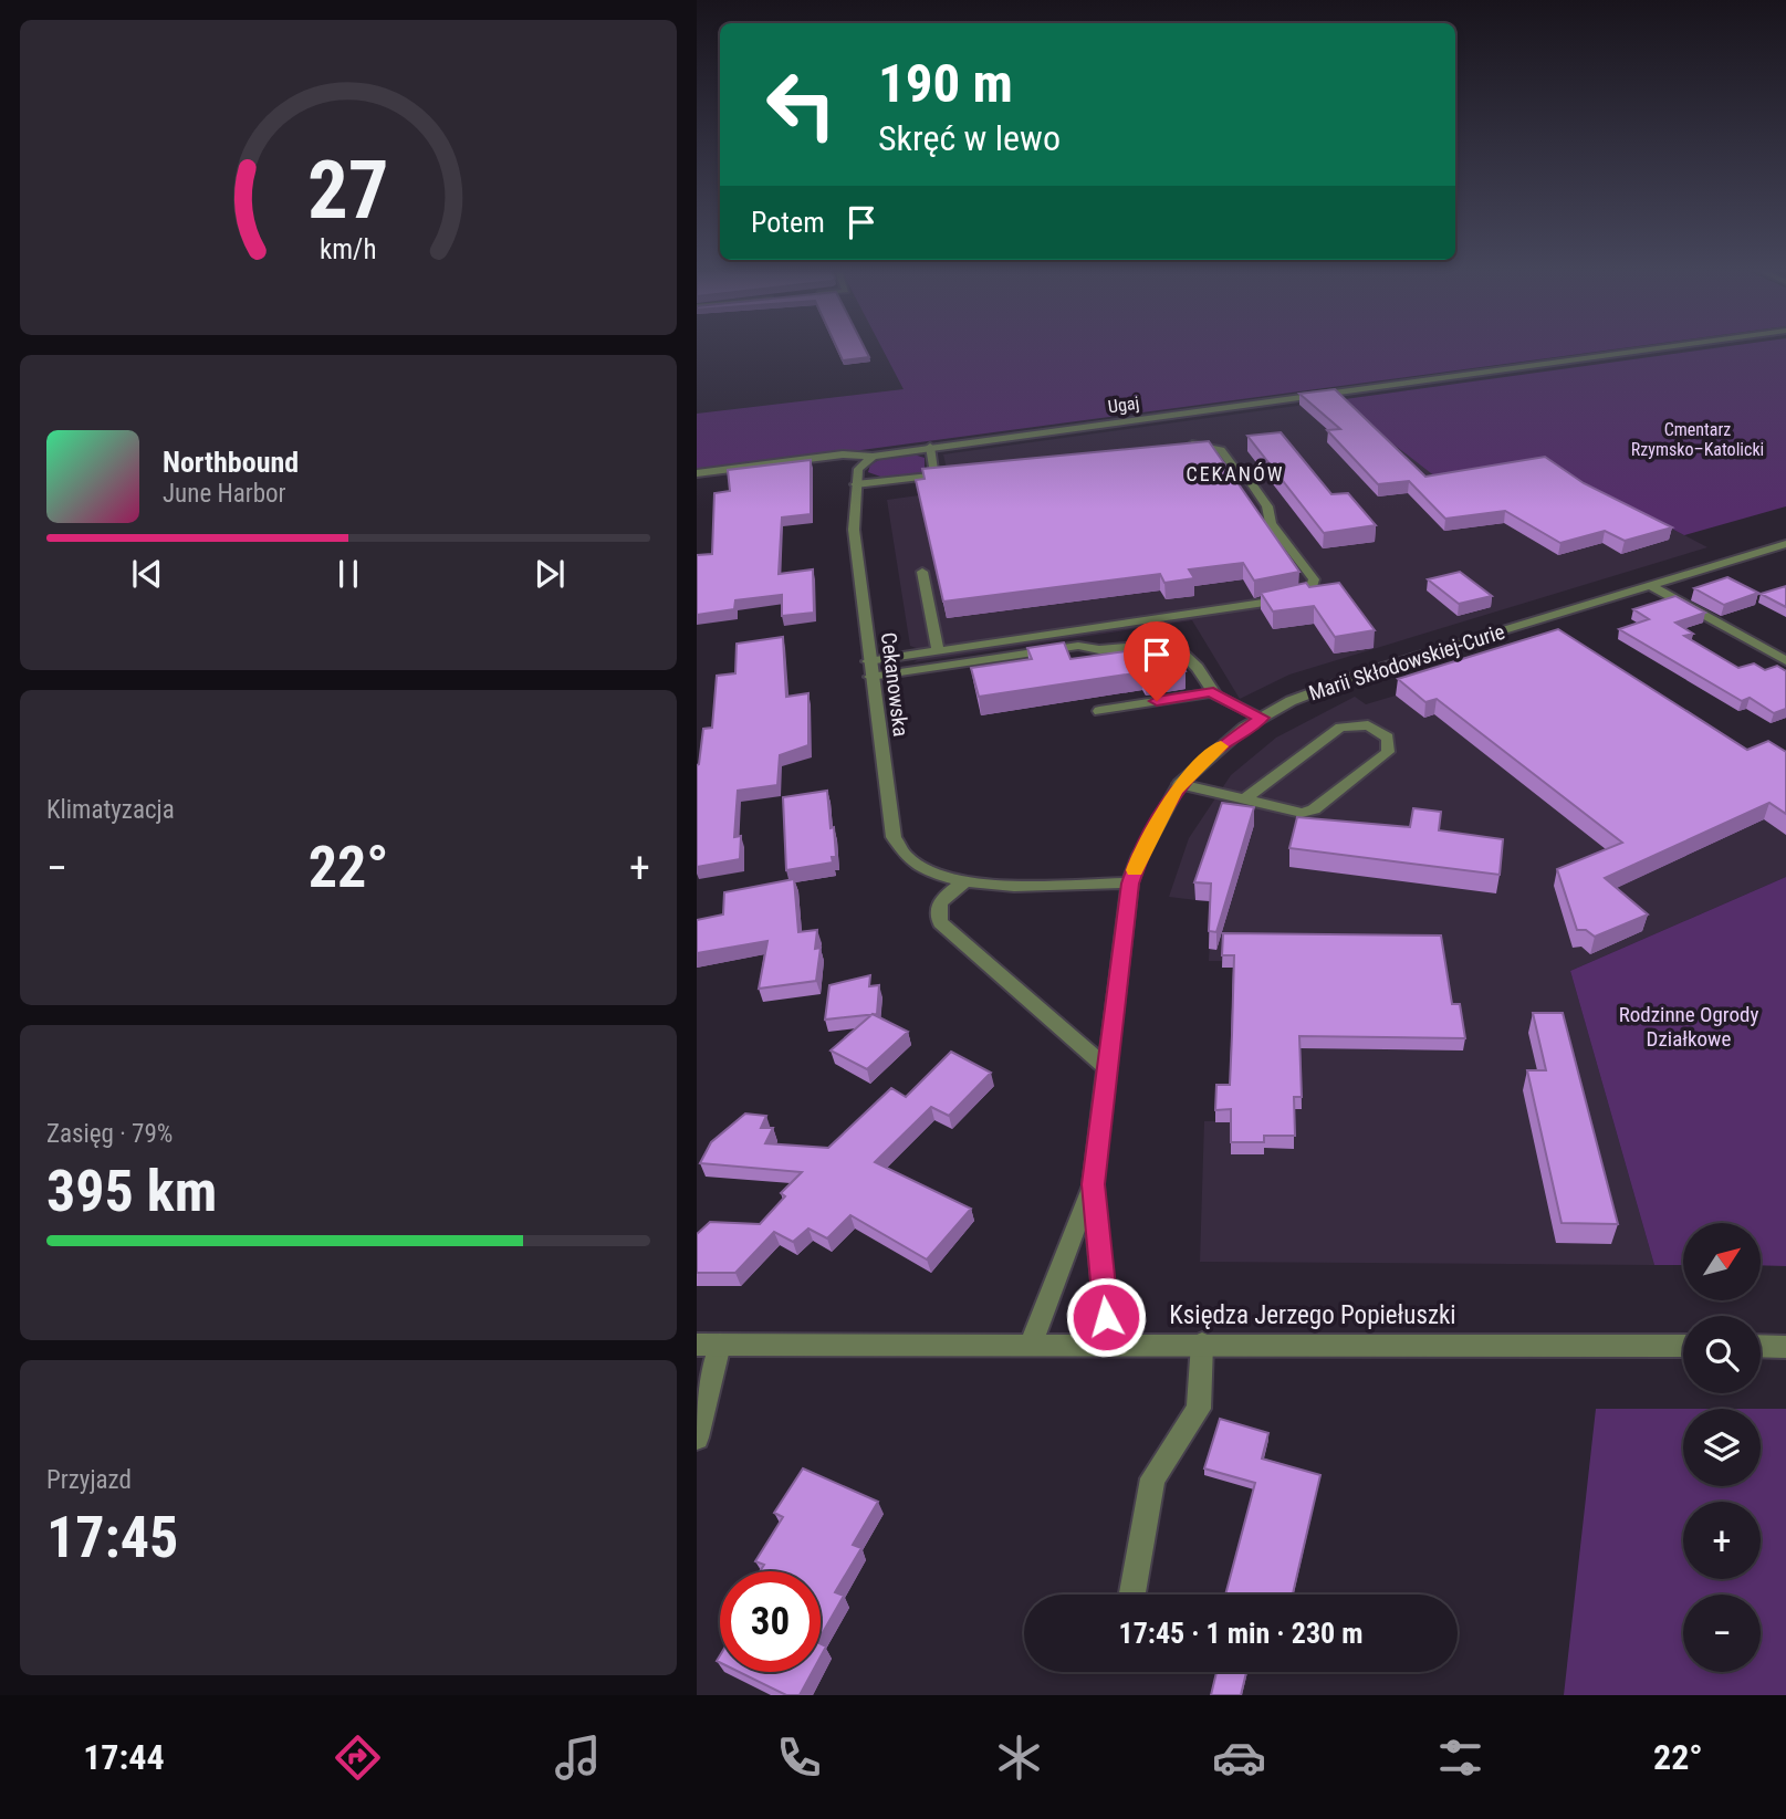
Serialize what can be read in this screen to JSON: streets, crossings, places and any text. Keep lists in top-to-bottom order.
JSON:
{
  "streets": {
    "street": [
      "Ugaj",
      "Marii Skłodowskiej-Curie",
      "Cekanowska",
      "Księdza Jerzego Popiełuszki"
    ]
  },
  "crossings": [
    ["Ugaj", "Cekanowska"],
    ["Marii Skłodowskiej-Curie", "Cekanowska"],
    ["Marii Skłodowskiej-Curie", "Księdza Jerzego Popiełuszki"]
  ],
  "districts": ["CEKANÓW"],
  "parks": ["Cmentarz Rzymsko–Katolicki", "Rodzinne Ogrody Działkowe"],
  "north": "top right",
  "page": {
    "turn": ["190 m", "Skręć w lewo"],
    "then": "Potem",
    "song": ["Northbound", "June Harbor"],
    "tile": [
      "Klimatyzacja",
      ["Zasięg · 79%", "395 km"],
      ["Przyjazd", "17:45"]
    ],
    "heat": ["−", "22°", "+"],
    "map_buttons": ["+", "−"],
    "limit": "30",
    "trip": "17:45 · 1 min · 230 m",
    "tabs": ["17:44", "22°"],
    "gauge": ["27", "km/h"]
  }
}
